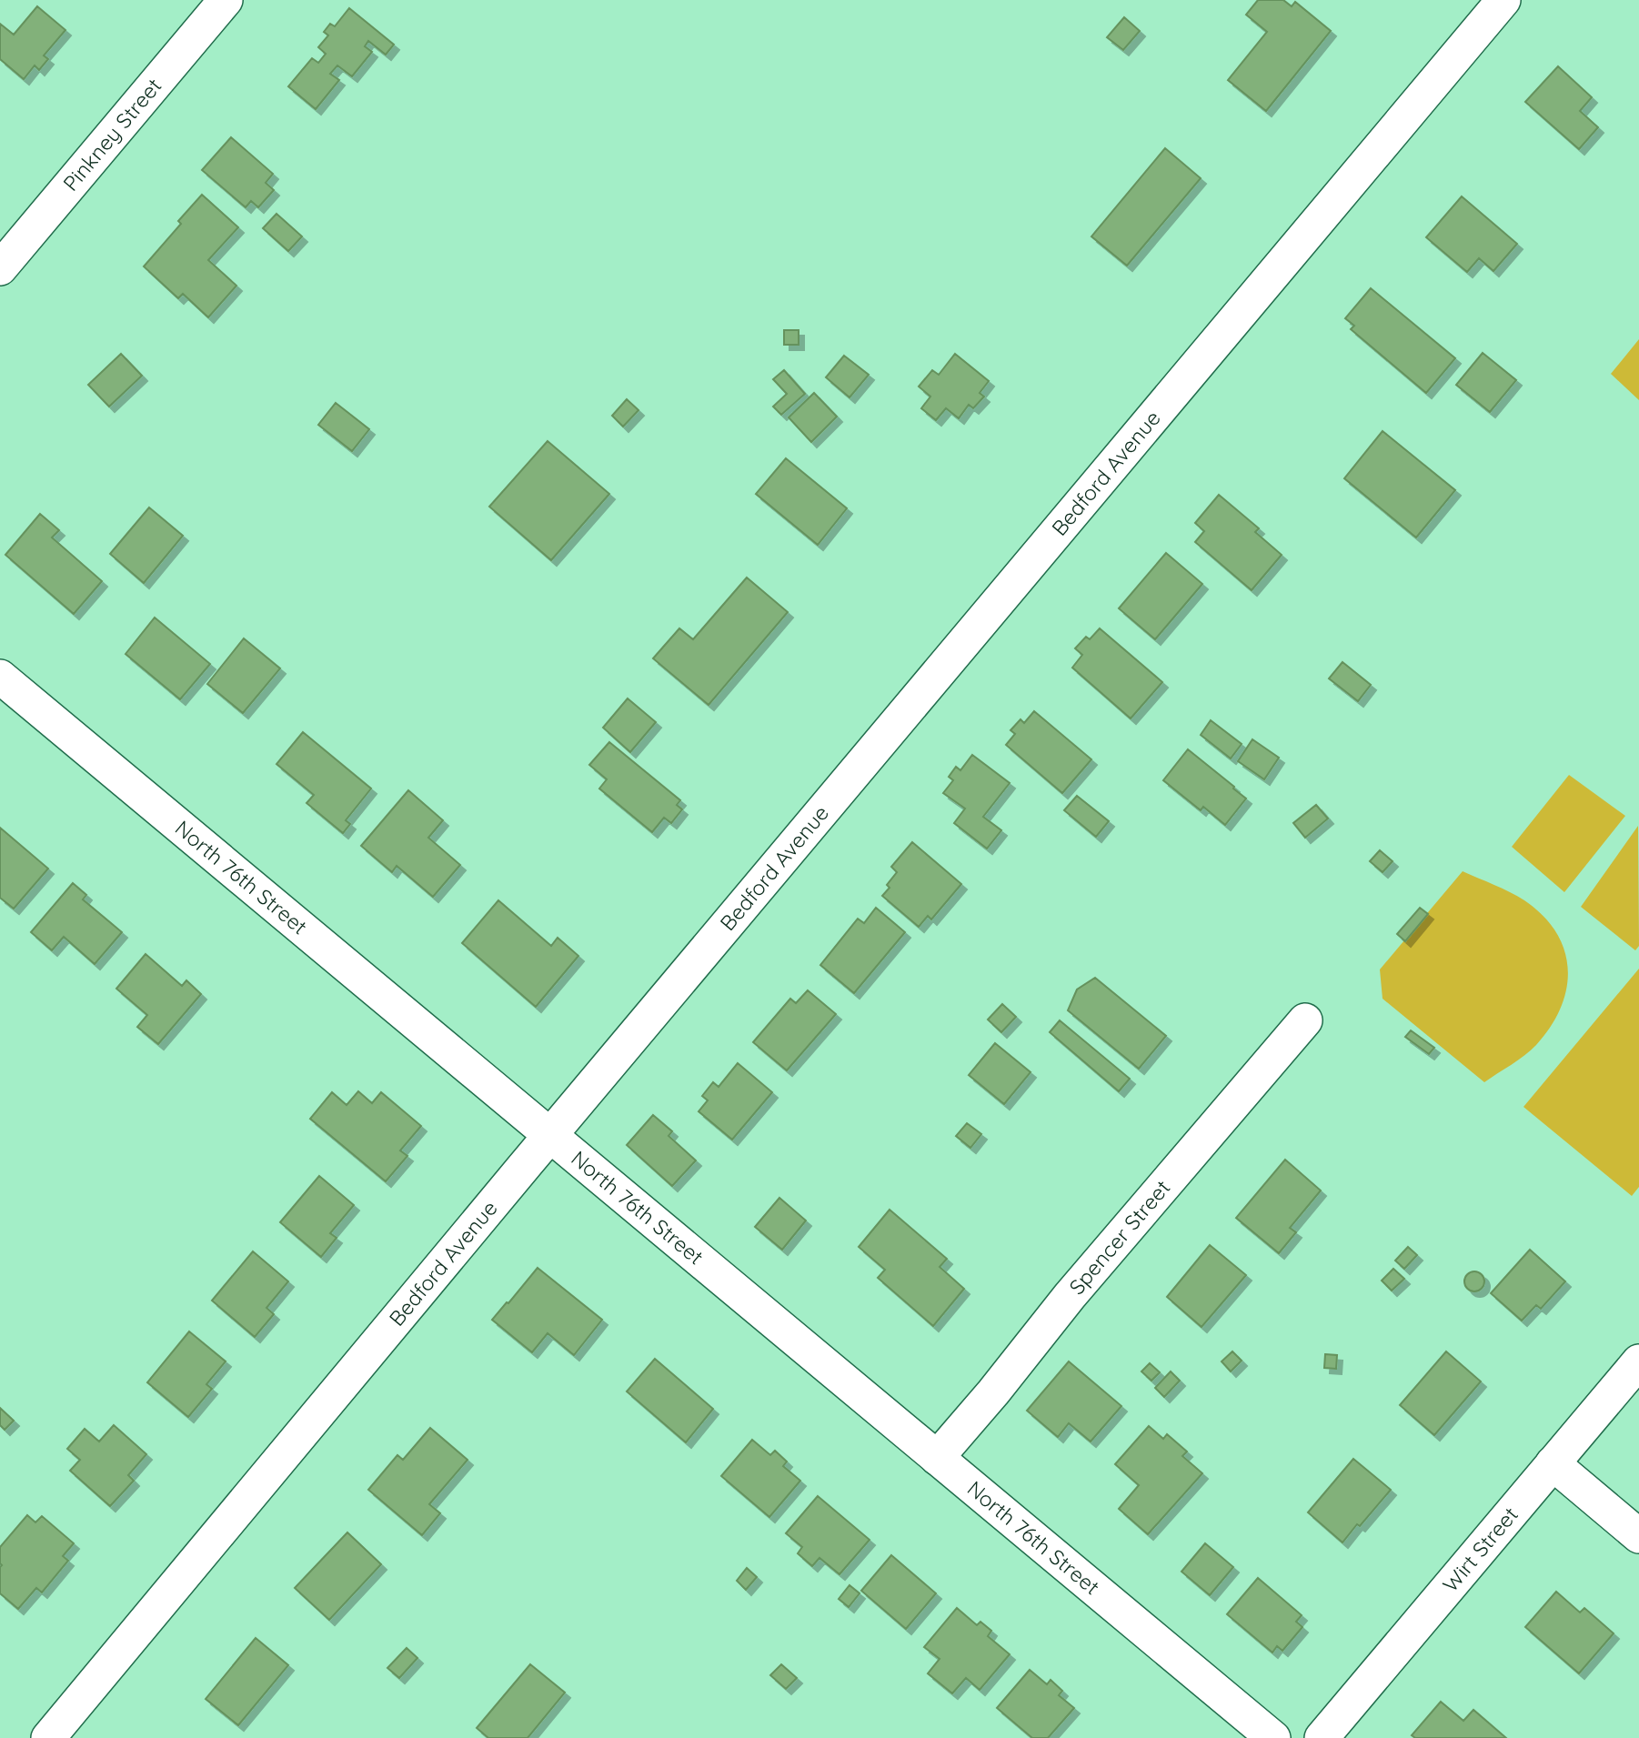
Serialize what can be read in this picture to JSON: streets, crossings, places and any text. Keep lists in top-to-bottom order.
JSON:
{
  "streets": {
    "street": [
      "Pinkney Street",
      "Bedford Avenue",
      "North 76th Street",
      "Spencer Street",
      "Wirt Street"
    ]
  },
  "crossings": [
    ["Bedford Avenue", "North 76th Street"],
    ["North 76th Street", "Spencer Street"]
  ]
}
